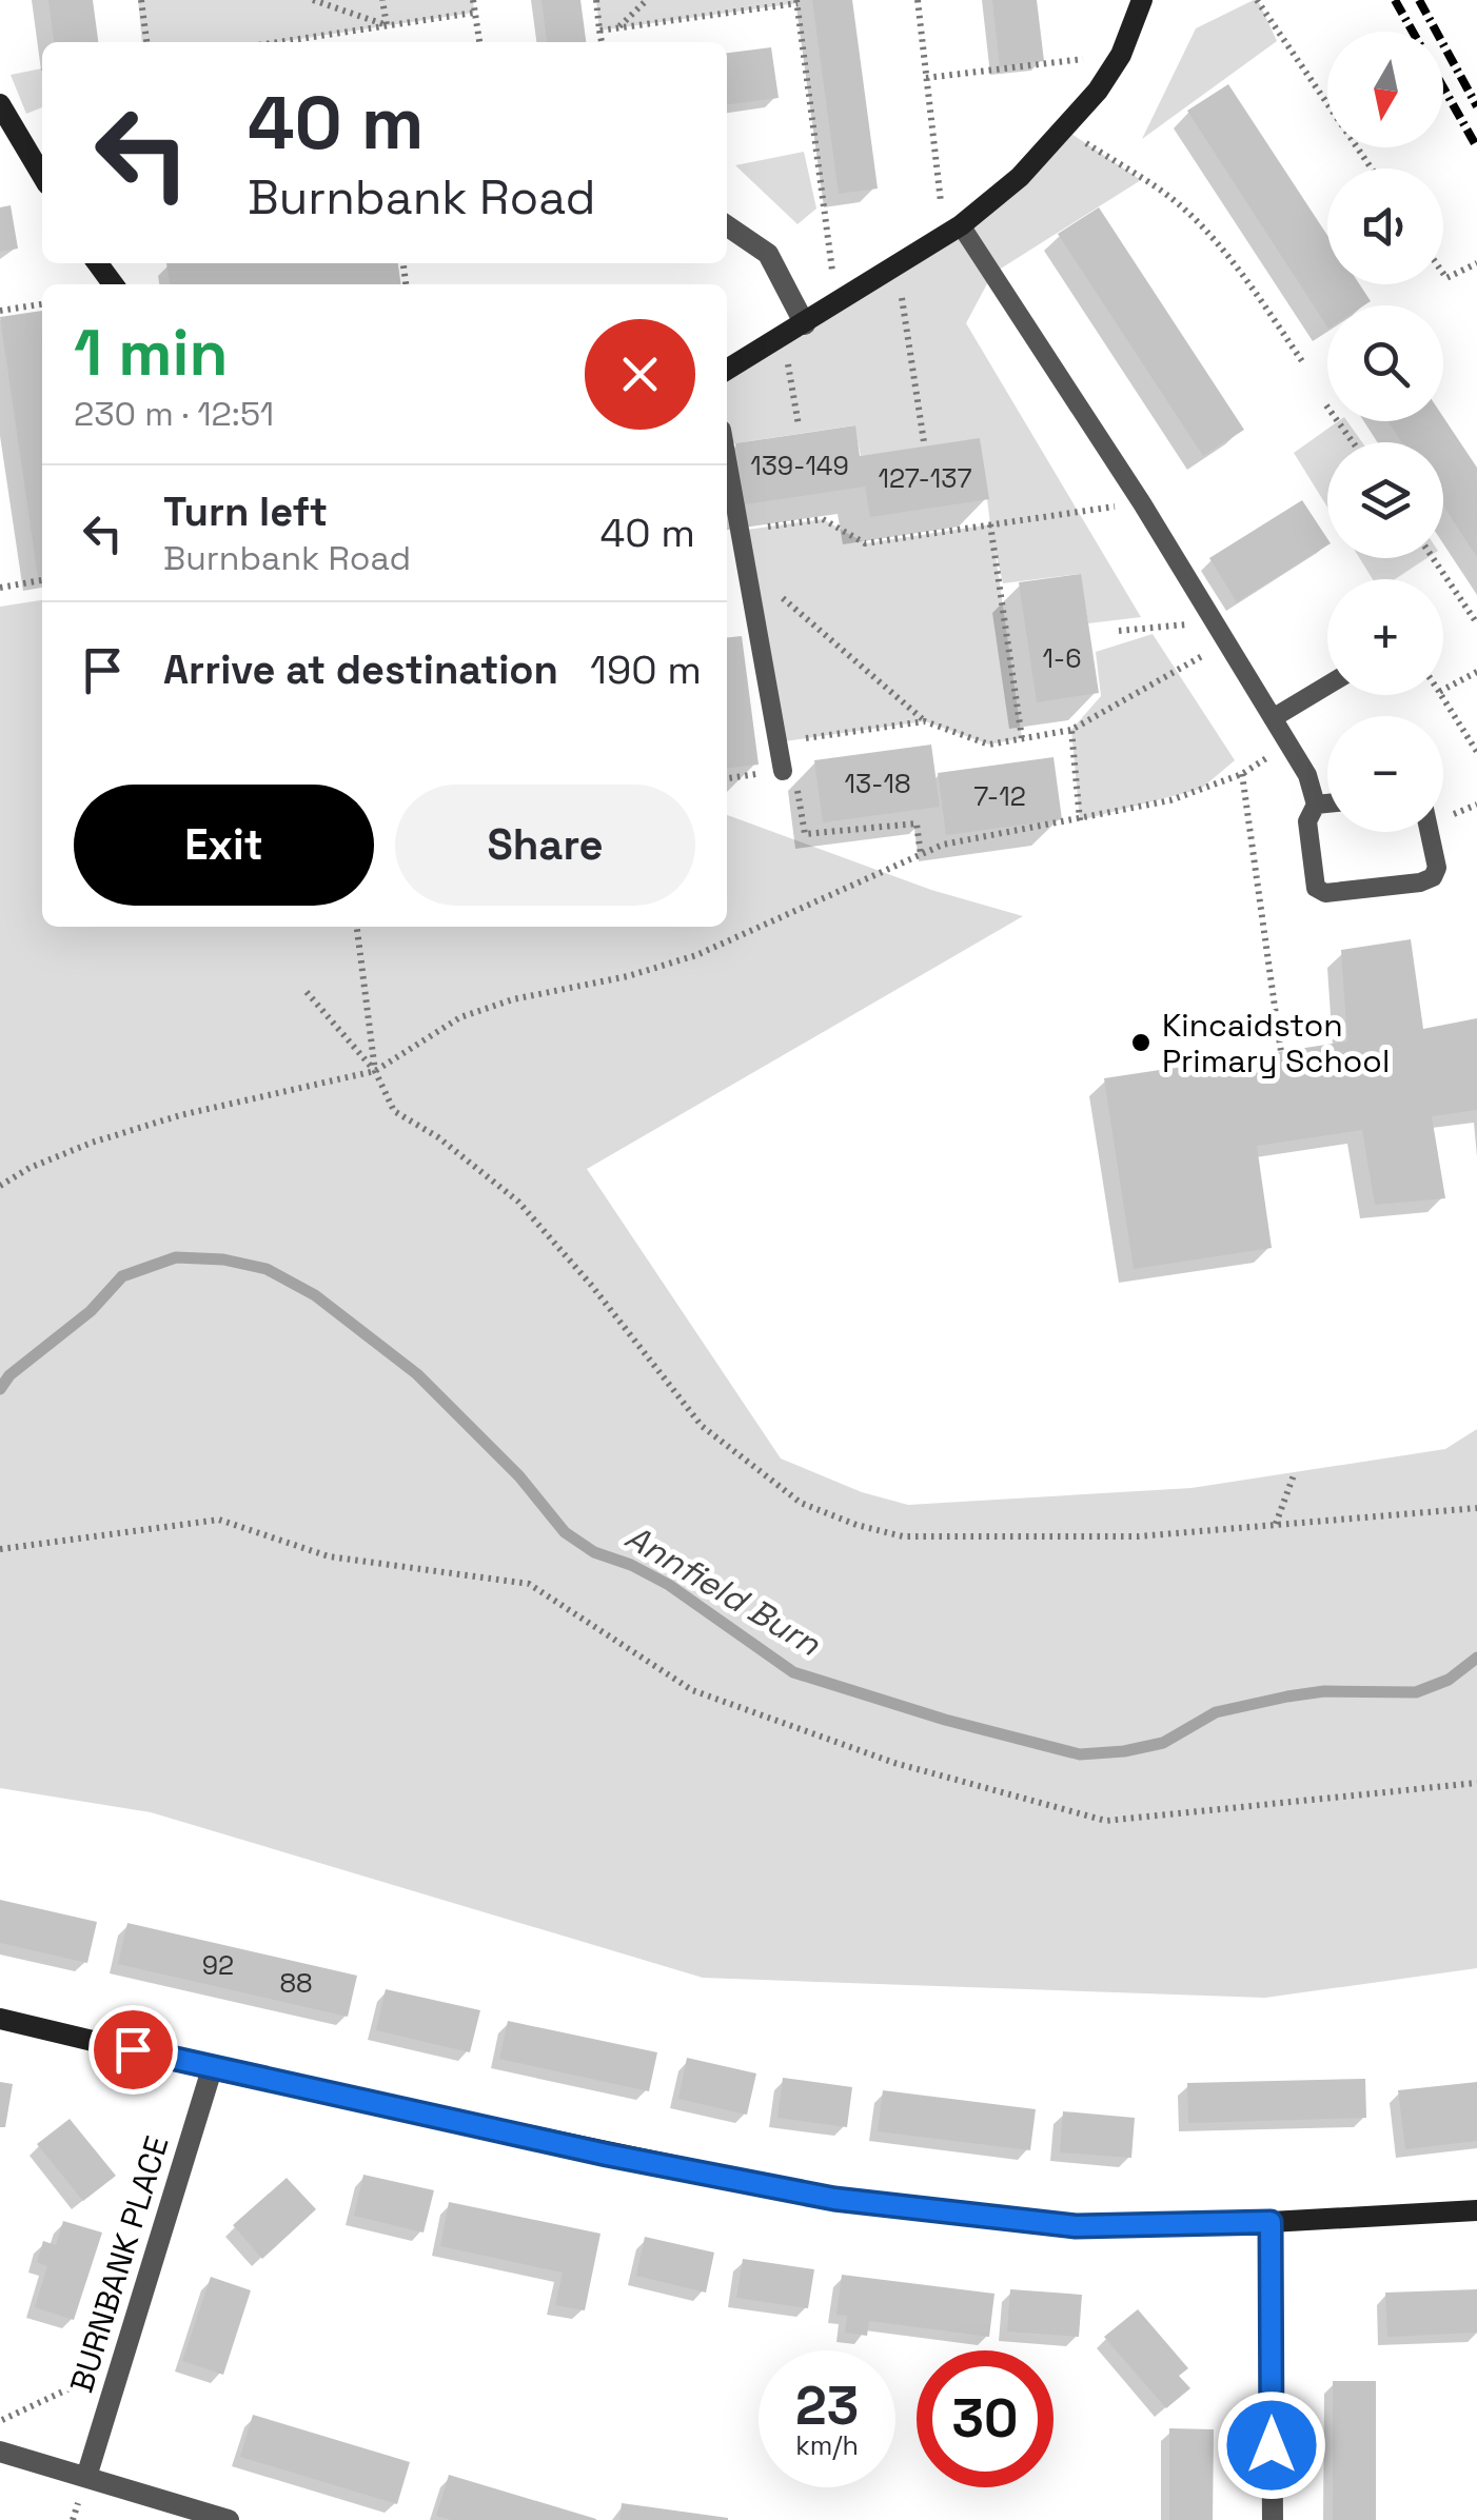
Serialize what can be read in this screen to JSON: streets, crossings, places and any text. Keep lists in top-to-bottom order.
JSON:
{
  "streets": {
    "street": ["BURNBANK PLACE"]
  },
  "water": ["Annfield Burn"],
  "places": ["Kincaidston Primary School"],
  "house_numbers": [
    "139-149",
    "127-137",
    "1-6",
    "13-18",
    "7-12",
    "92",
    "88"
  ],
  "north": "bottom",
  "page": {
    "map_buttons": ["+", "−"],
    "turn": ["40 m", "Burnbank Road"],
    "heading": ["1 min", "230 m · 12:51"],
    "list": [
      {
        "name": "Turn left",
        "note": "Burnbank Road",
        "value": "40 m"
      },
      {
        "name": "Arrive at destination",
        "value": "190 m"
      }
    ],
    "buttons": ["Exit", "Share"],
    "speed": "23 km/h",
    "limit": "30"
  }
}
